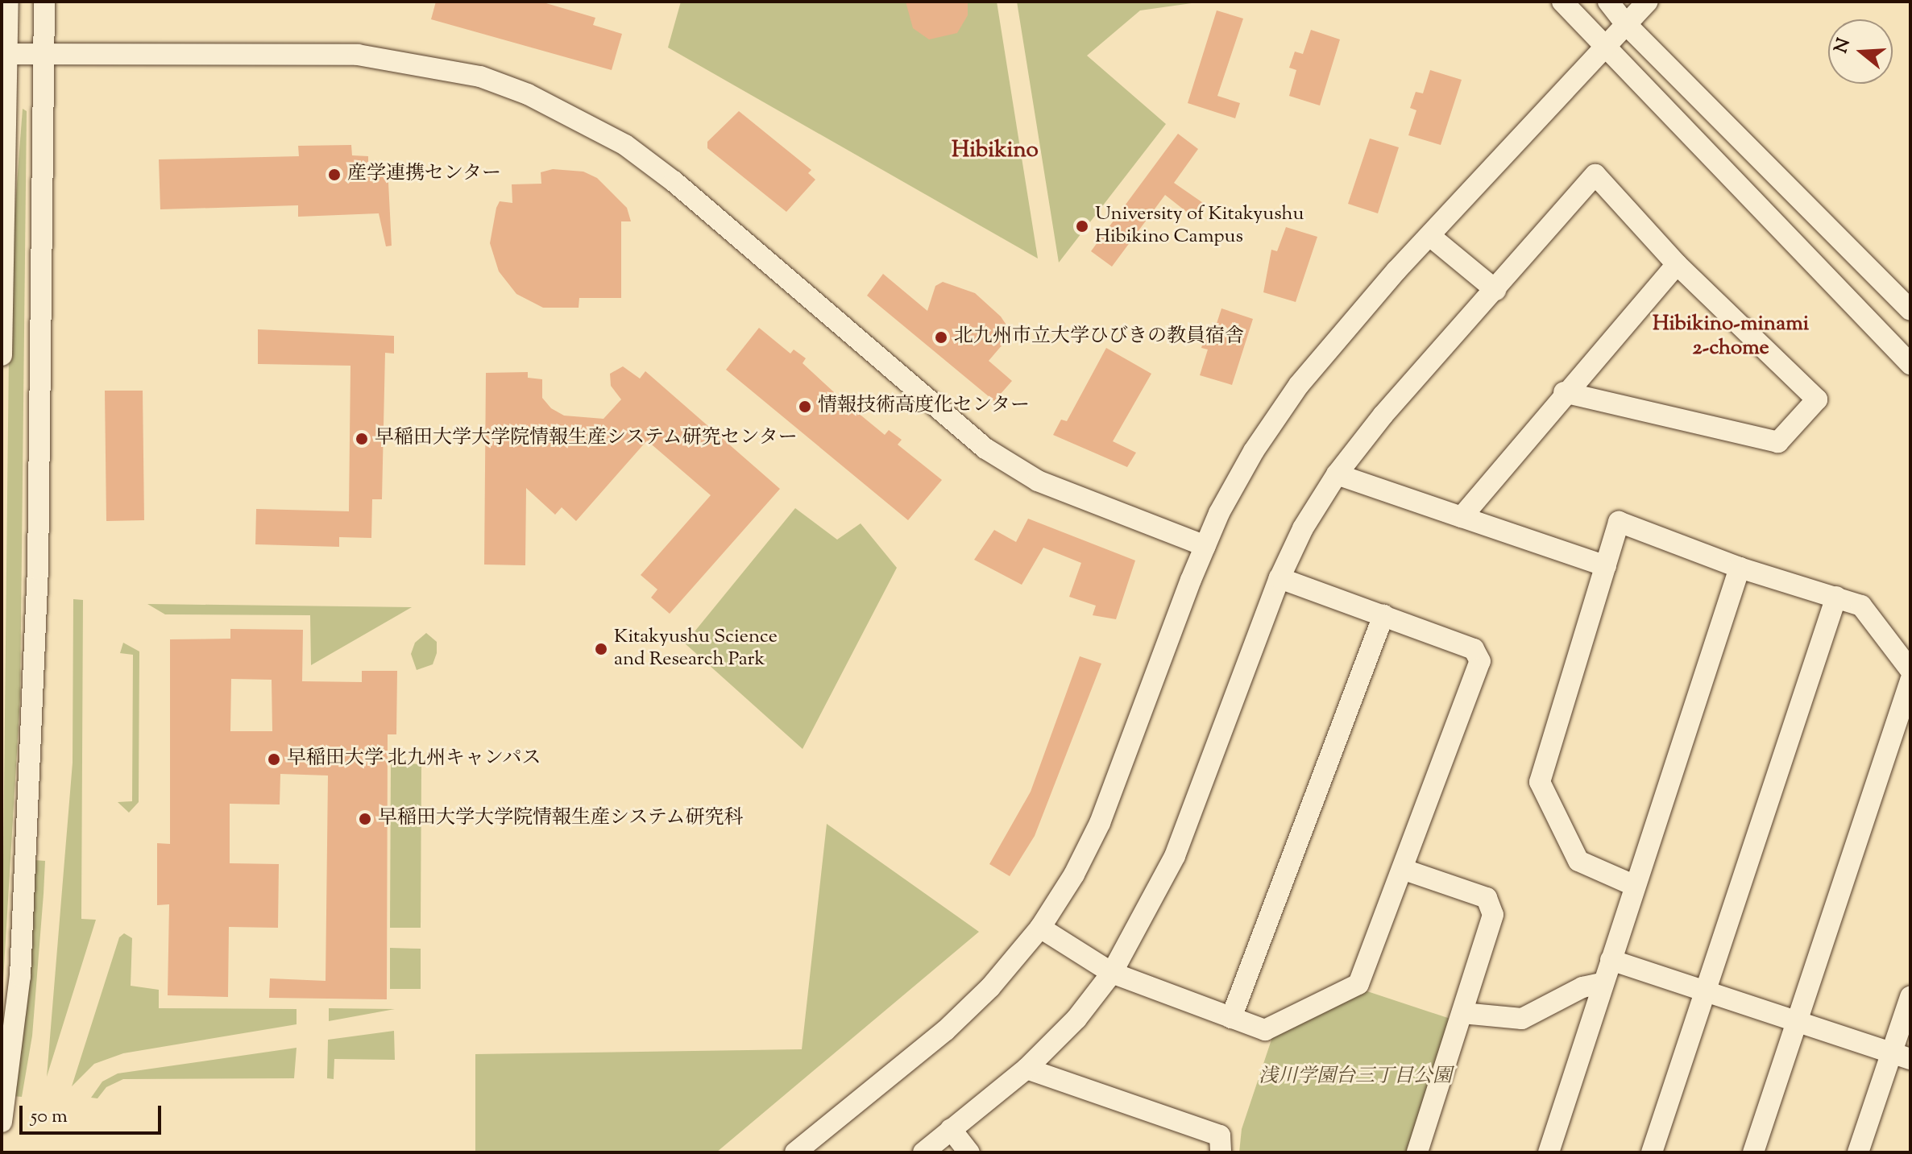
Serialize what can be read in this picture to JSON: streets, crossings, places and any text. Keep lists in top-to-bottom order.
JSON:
{
  "districts": ["Hibikino", "Hibikino-minami 2-chome"],
  "parks": ["浅川学園台三丁目公園"],
  "places": [
    "産学連携センター",
    "University of Kitakyushu Hibikino Campus",
    "北九州市立大学ひびきの教員宿舎",
    "情報技術高度化センター",
    "早稲田大学大学院情報生産システム研究センター",
    "Kitakyushu Science and Research Park",
    "早稲田大学 北九州キャンパス",
    "早稲田大学大学院情報生産システム研究科"
  ],
  "scale_bar": "50 m",
  "north": "left"
}
